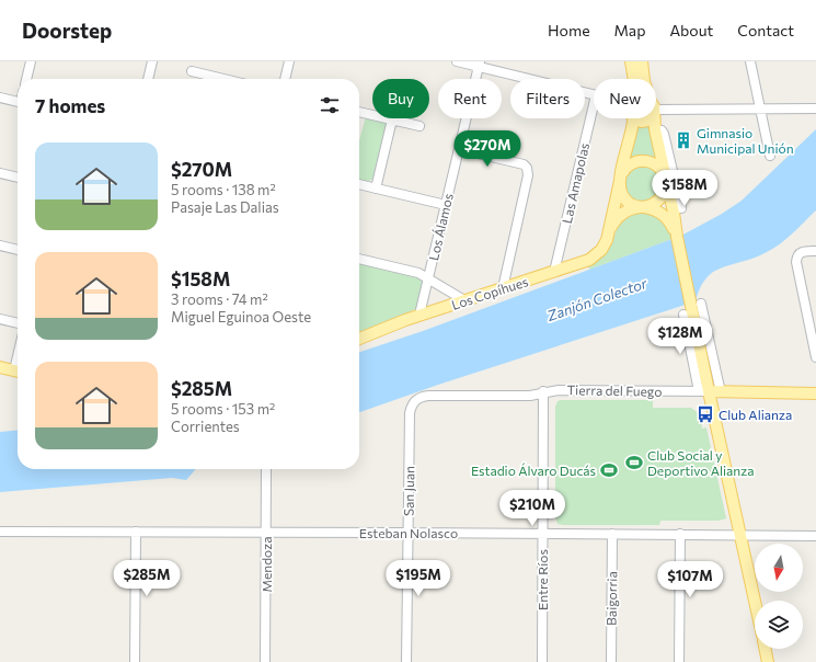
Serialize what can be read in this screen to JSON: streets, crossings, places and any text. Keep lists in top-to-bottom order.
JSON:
{
  "streets": {
    "main road": ["Los Copíhues", "Tierra del Fuego"],
    "street": [
      "Las Amapolas",
      "Los Álamos",
      "San Juan",
      "Esteban Nolasco",
      "Mendoza",
      "Entre Ríos",
      "Baigorria"
    ]
  },
  "crossings": [
    ["Las Amapolas", "Los Copíhues"],
    ["Los Álamos", "Los Copíhues"],
    ["Tierra del Fuego", "San Juan"],
    ["Tierra del Fuego", "Entre Ríos"],
    ["San Juan", "Esteban Nolasco"],
    ["Esteban Nolasco", "Mendoza"],
    ["Esteban Nolasco", "Entre Ríos"],
    ["Esteban Nolasco", "Baigorria"]
  ],
  "water": ["Zanjón Colector"],
  "places": {
    "building": ["Gimnasio Municipal Unión"],
    "bus stop": ["Club Alianza"],
    "sports": ["Club Social y Deportivo Alianza", "Estadio Álvaro Ducás"]
  },
  "north": "bottom",
  "page": {
    "header": "Doorstep",
    "nav": [
      "Home",
      "Map",
      "About",
      "Contact"
    ],
    "chip": [
      "Buy",
      "Rent",
      "Filters",
      "New"
    ],
    "heading": "7 homes",
    "price": [
      "$270M",
      "$158M",
      "$128M",
      "$210M",
      "$285M",
      "$195M",
      "$107M"
    ],
    "list": [
      {
        "name": "$270M",
        "note": "5 rooms · 138 m² · Pasaje Las Dalias"
      },
      {
        "name": "$158M",
        "note": "3 rooms · 74 m² · Miguel Eguinoa Oeste"
      },
      {
        "name": "$285M",
        "note": "5 rooms · 153 m² · Corrientes"
      }
    ]
  }
}
